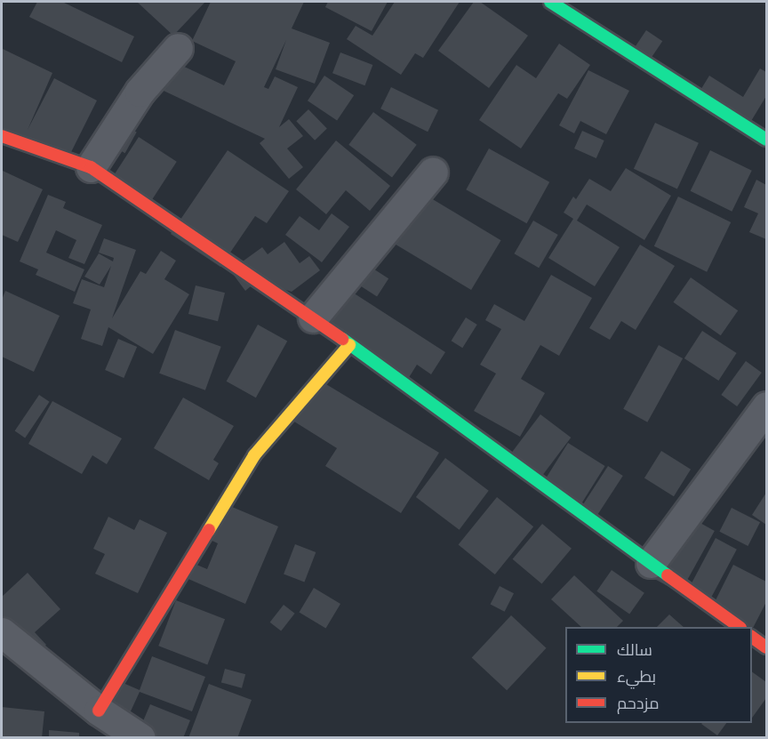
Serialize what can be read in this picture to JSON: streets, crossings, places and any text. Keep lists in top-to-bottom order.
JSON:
{
  "legend": ["سالك", "بطيء", "مزدحم"]
}
